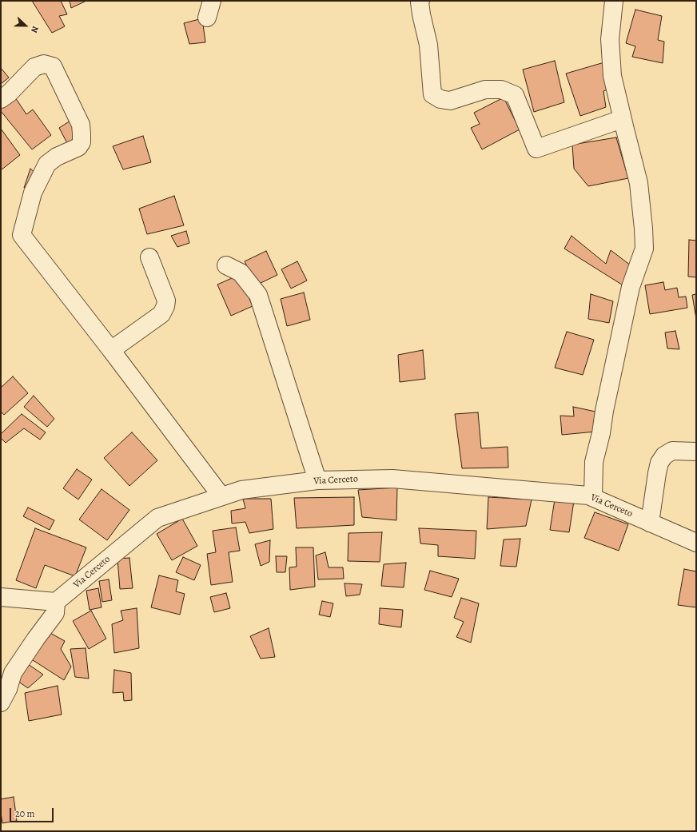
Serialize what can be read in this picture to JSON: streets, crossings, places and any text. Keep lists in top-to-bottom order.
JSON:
{
  "streets": {
    "street": ["Via Cerceto"]
  },
  "scale_bar": "20 m",
  "north": "right"
}
